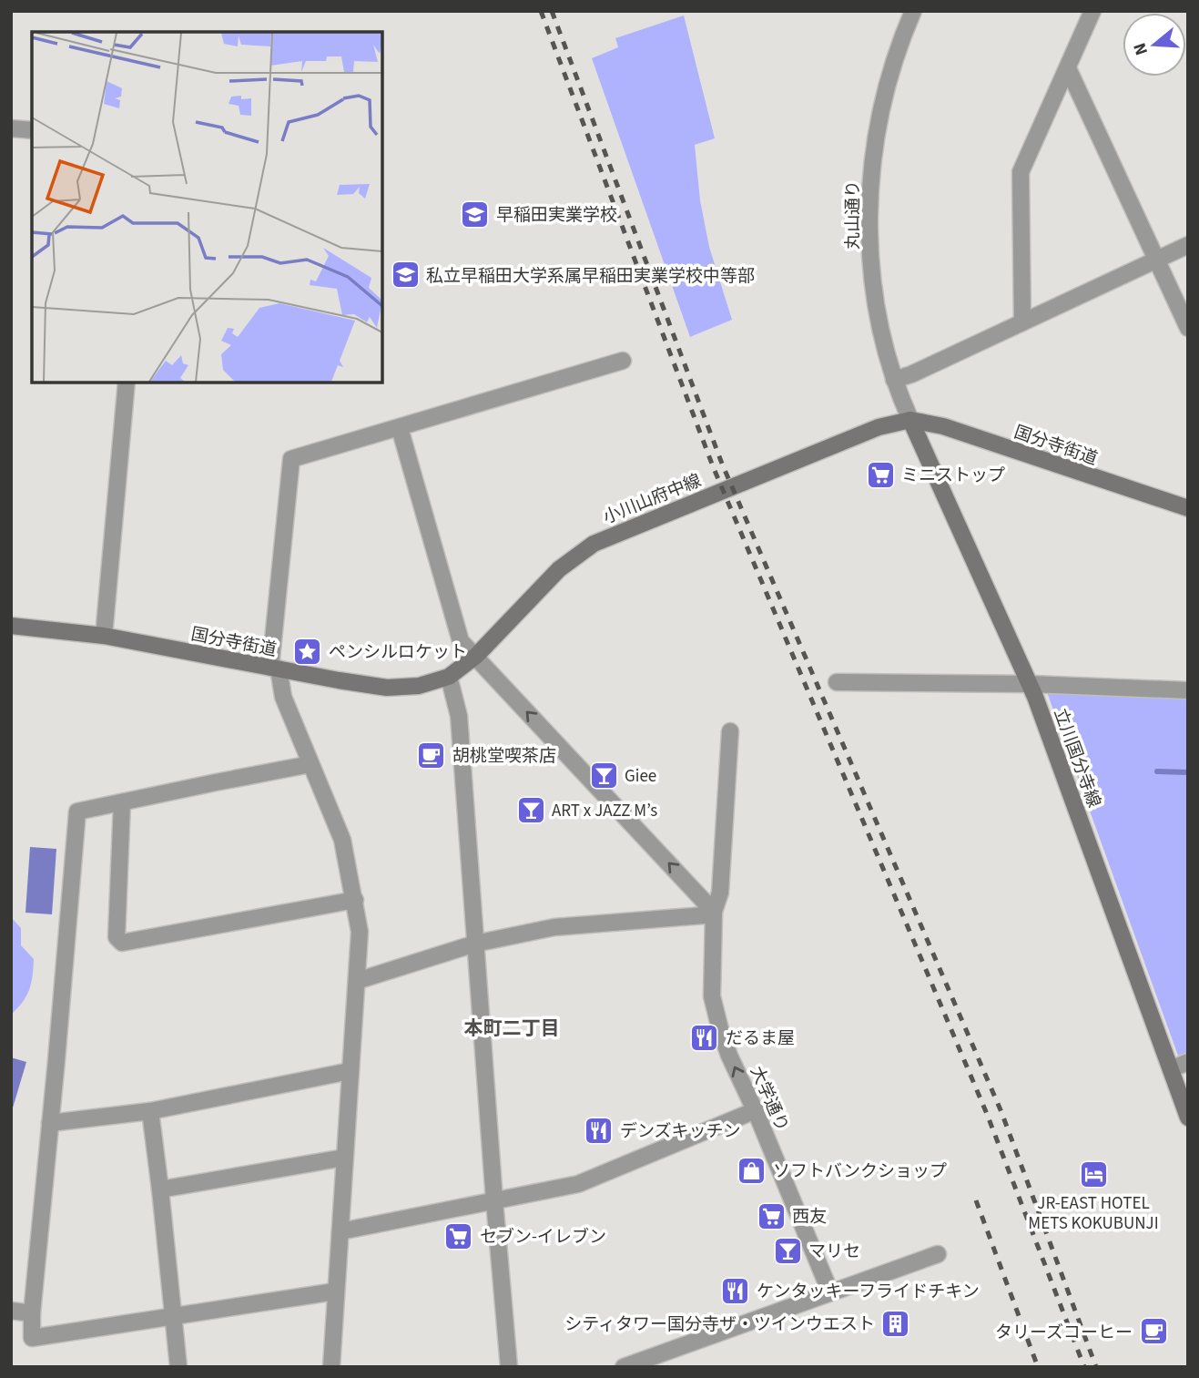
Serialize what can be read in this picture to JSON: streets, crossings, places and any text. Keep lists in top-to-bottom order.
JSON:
{
  "streets": {
    "main road": ["国分寺街道", "小川山府中線", "立川国分寺線"],
    "street": ["丸山通り", "大学通り"]
  },
  "crossings": [
    ["丸山通り", "国分寺街道"],
    ["丸山通り", "小川山府中線"],
    ["丸山通り", "立川国分寺線"],
    ["国分寺街道", "小川山府中線"],
    ["国分寺街道", "立川国分寺線"],
    ["小川山府中線", "立川国分寺線"]
  ],
  "districts": ["本町二丁目"],
  "places": {
    "school or university": ["早稲田実業学校", "私立早稲田大学系属早稲田実業学校中等部"],
    "supermarket": ["ミニストップ", "西友", "セブン-イレブン"],
    "place": ["ペンシルロケット"],
    "cafe": ["胡桃堂喫茶店", "タリーズコーヒー"],
    "bar": ["Giee", "ART x JAZZ M’s", "マリセ"],
    "restaurant": ["だるま屋", "デンズキッチン", "ケンタッキーフライドチキン"],
    "shop": ["ソフトバンクショップ"],
    "hotel": ["JR-EAST HOTEL METS KOKUBUNJI"],
    "building": ["シティタワー国分寺ザ・ツインウエスト"]
  },
  "north": "left"
}
